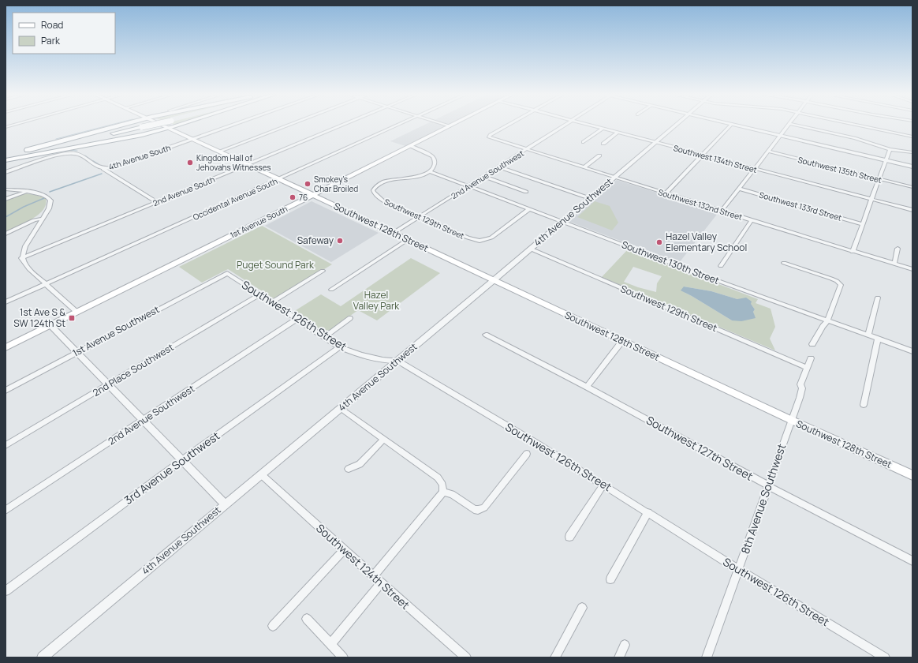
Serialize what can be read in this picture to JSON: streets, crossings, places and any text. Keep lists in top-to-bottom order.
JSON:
{
  "streets": {
    "main road": ["1st Avenue South", "Southwest 128th Street"],
    "street": [
      "4th Avenue South",
      "Southwest 134th Street",
      "Southwest 135th Street",
      "2nd Avenue Southwest",
      "2nd Avenue South",
      "Occidental Avenue South",
      "Southwest 132nd Street",
      "Southwest 133rd Street",
      "4th Avenue Southwest",
      "Southwest 129th Street",
      "Southwest 130th Street",
      "Southwest 126th Street",
      "1st Avenue Southwest",
      "2nd Place Southwest",
      "Southwest 127th Street",
      "3rd Avenue Southwest",
      "8th Avenue Southwest",
      "Southwest 124th Street"
    ]
  },
  "crossings": [
    ["4th Avenue South", "Southwest 128th Street"],
    ["Southwest 134th Street", "4th Avenue Southwest"],
    ["2nd Avenue Southwest", "Southwest 132nd Street"],
    ["2nd Avenue Southwest", "Southwest 129th Street"],
    ["2nd Avenue Southwest", "Southwest 128th Street"],
    ["2nd Avenue Southwest", "Southwest 130th Street"],
    ["2nd Avenue Southwest", "Southwest 126th Street"],
    ["2nd Avenue South", "Southwest 128th Street"],
    ["Occidental Avenue South", "Southwest 128th Street"],
    ["Southwest 132nd Street", "4th Avenue Southwest"],
    ["4th Avenue Southwest", "Southwest 129th Street"],
    ["4th Avenue Southwest", "Southwest 128th Street"],
    ["4th Avenue Southwest", "Southwest 130th Street"],
    ["4th Avenue Southwest", "Southwest 126th Street"],
    ["4th Avenue Southwest", "Southwest 124th Street"],
    ["Southwest 129th Street", "Southwest 130th Street"],
    ["Southwest 129th Street", "8th Avenue Southwest"],
    ["1st Avenue South", "Southwest 128th Street"],
    ["Southwest 128th Street", "8th Avenue Southwest"],
    ["Southwest 126th Street", "1st Avenue Southwest"],
    ["Southwest 126th Street", "2nd Place Southwest"],
    ["Southwest 126th Street", "3rd Avenue Southwest"],
    ["Southwest 126th Street", "8th Avenue Southwest"],
    ["Southwest 127th Street", "8th Avenue Southwest"]
  ],
  "parks": ["Puget Sound Park", "Hazel Valley Park"],
  "places": {
    "other": [
      "Kingdom Hall of Jehovahs Witnesses",
      "Smokey's Char Broiled",
      "76",
      "Safeway",
      "Hazel Valley Elementary School"
    ],
    "transit": ["1st Ave S & SW 124th St"]
  },
  "legend": ["Road", "Park"]
}
